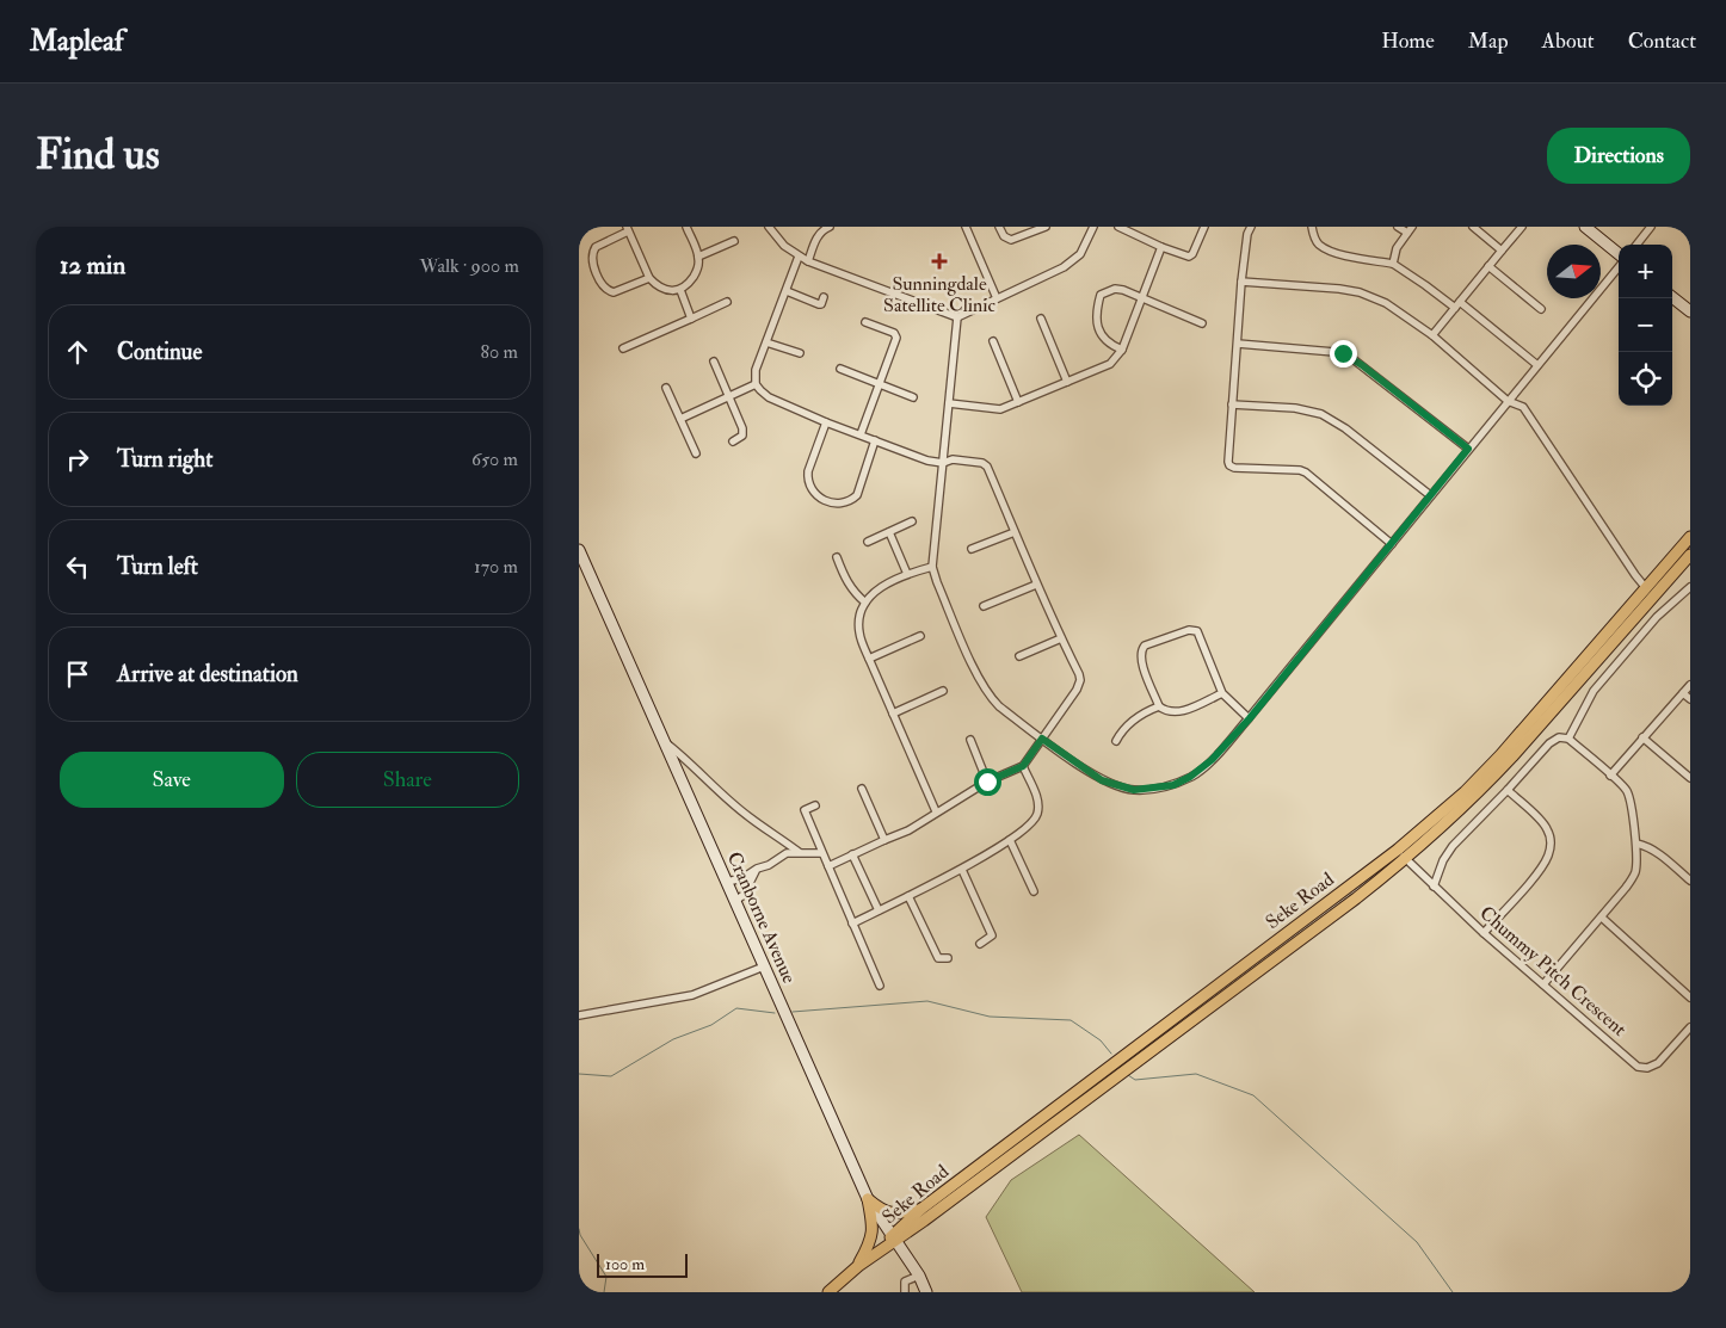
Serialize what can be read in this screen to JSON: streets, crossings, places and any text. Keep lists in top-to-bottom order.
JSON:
{
  "streets": {
    "main road": ["Seke Road"],
    "street": ["Cranborne Avenue", "Chummy Pitch Crescent"]
  },
  "crossings": [
    ["Seke Road", "Cranborne Avenue"],
    ["Seke Road", "Chummy Pitch Crescent"]
  ],
  "places": {
    "health": ["Sunningdale Satellite Clinic"]
  },
  "scale_bar": "100 m",
  "north": "right",
  "page": {
    "header": "Mapleaf",
    "nav": [
      "Home",
      "Map",
      "About",
      "Contact"
    ],
    "buttons": [
      "Directions",
      ["Save", "Share"]
    ],
    "title": "Find us",
    "heading": ["12 min", "Walk · 900 m"],
    "map_buttons": ["+", "−"],
    "list": [
      ["Continue", "80 m"],
      ["Turn right", "650 m"],
      ["Turn left", "170 m"],
      "Arrive at destination"
    ],
    "scale": "100 m"
  }
}
